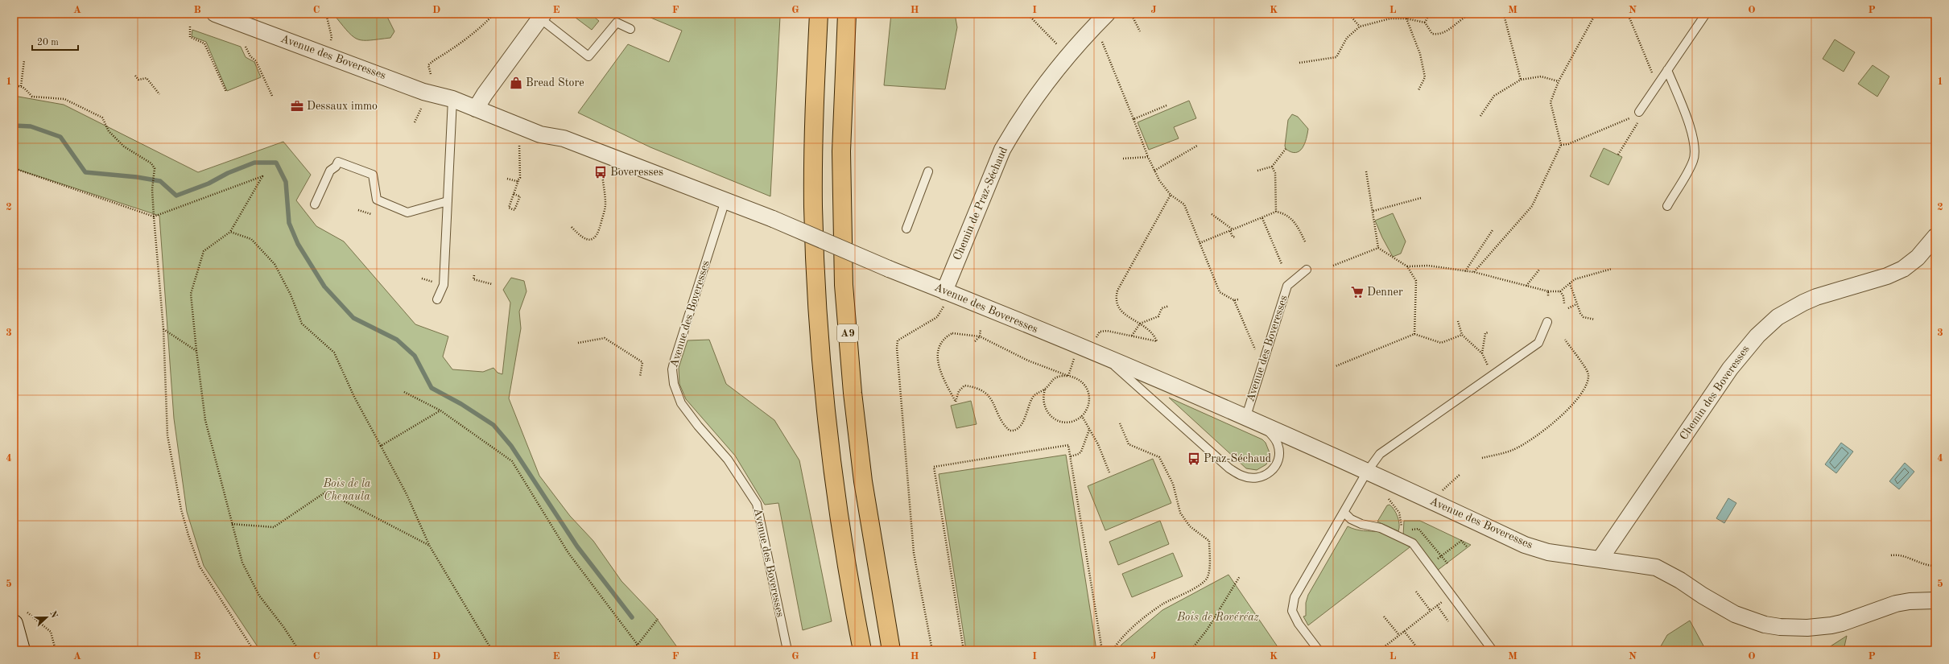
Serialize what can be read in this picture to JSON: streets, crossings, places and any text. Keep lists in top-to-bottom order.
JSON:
{
  "streets": {
    "highway": ["A9"],
    "street": ["Avenue des Boveresses", "Chemin de Praz-Séchaud", "Chemin des Boveresses"]
  },
  "crossings": [
    ["Avenue des Boveresses", "Chemin de Praz-Séchaud"],
    ["Avenue des Boveresses", "Chemin des Boveresses"]
  ],
  "parks": ["Bois de la Chenaula", "Bois de Rovéréaz"],
  "places": {
    "shop": ["Bread Store"],
    "office": ["Dessaux immo"],
    "bus stop": ["Boveresses", "Praz-Séchaud"],
    "supermarket": ["Denner"]
  },
  "scale_bar": "20 m",
  "north": "right",
  "grid": {
    "columns": [
      "A",
      "B",
      "C",
      "D",
      "E",
      "F",
      "G",
      "H",
      "I",
      "J",
      "K",
      "L",
      "M",
      "N",
      "O",
      "P"
    ],
    "rows": [
      "1",
      "2",
      "3",
      "4",
      "5"
    ]
  }
}
